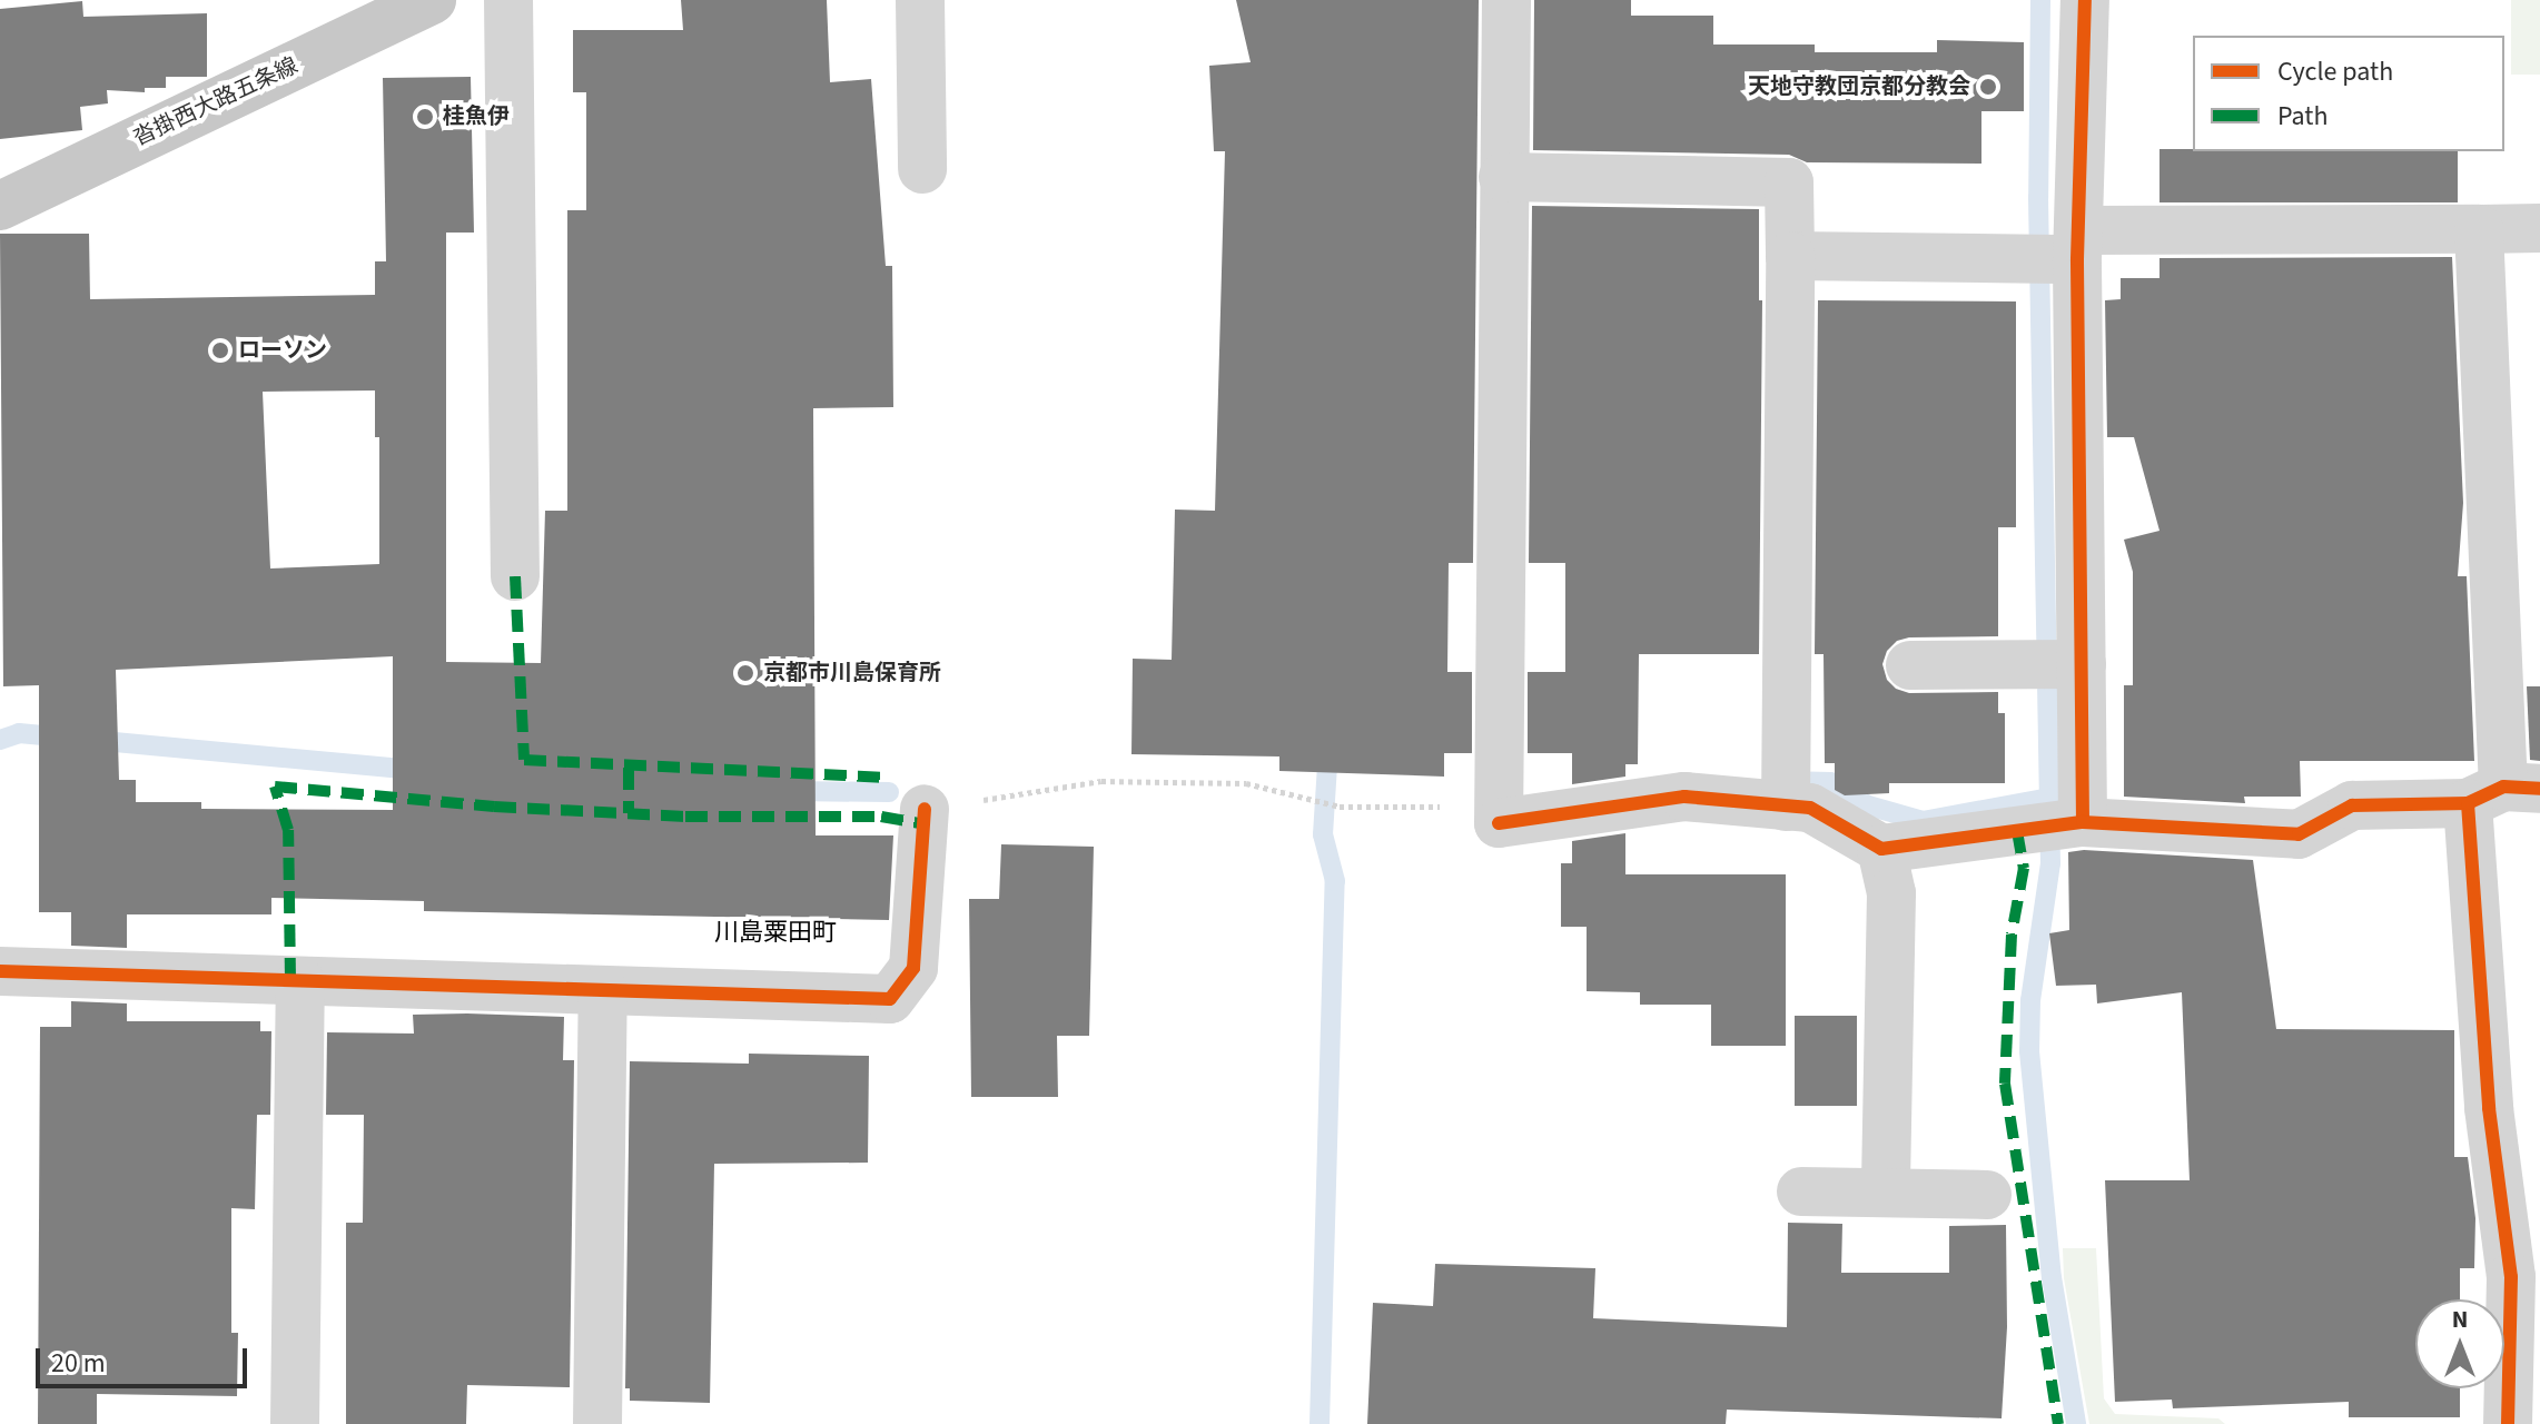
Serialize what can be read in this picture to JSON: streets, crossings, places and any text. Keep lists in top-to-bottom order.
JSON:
{
  "streets": {
    "main road": ["沓掛西大路五条線"]
  },
  "districts": ["川島粟田町"],
  "places": [
    "天地守教団京都分教会",
    "桂魚伊",
    "ローソン",
    "京都市川島保育所"
  ],
  "legend": ["Cycle path", "Path"],
  "scale_bar": "20 m",
  "north": "top"
}
